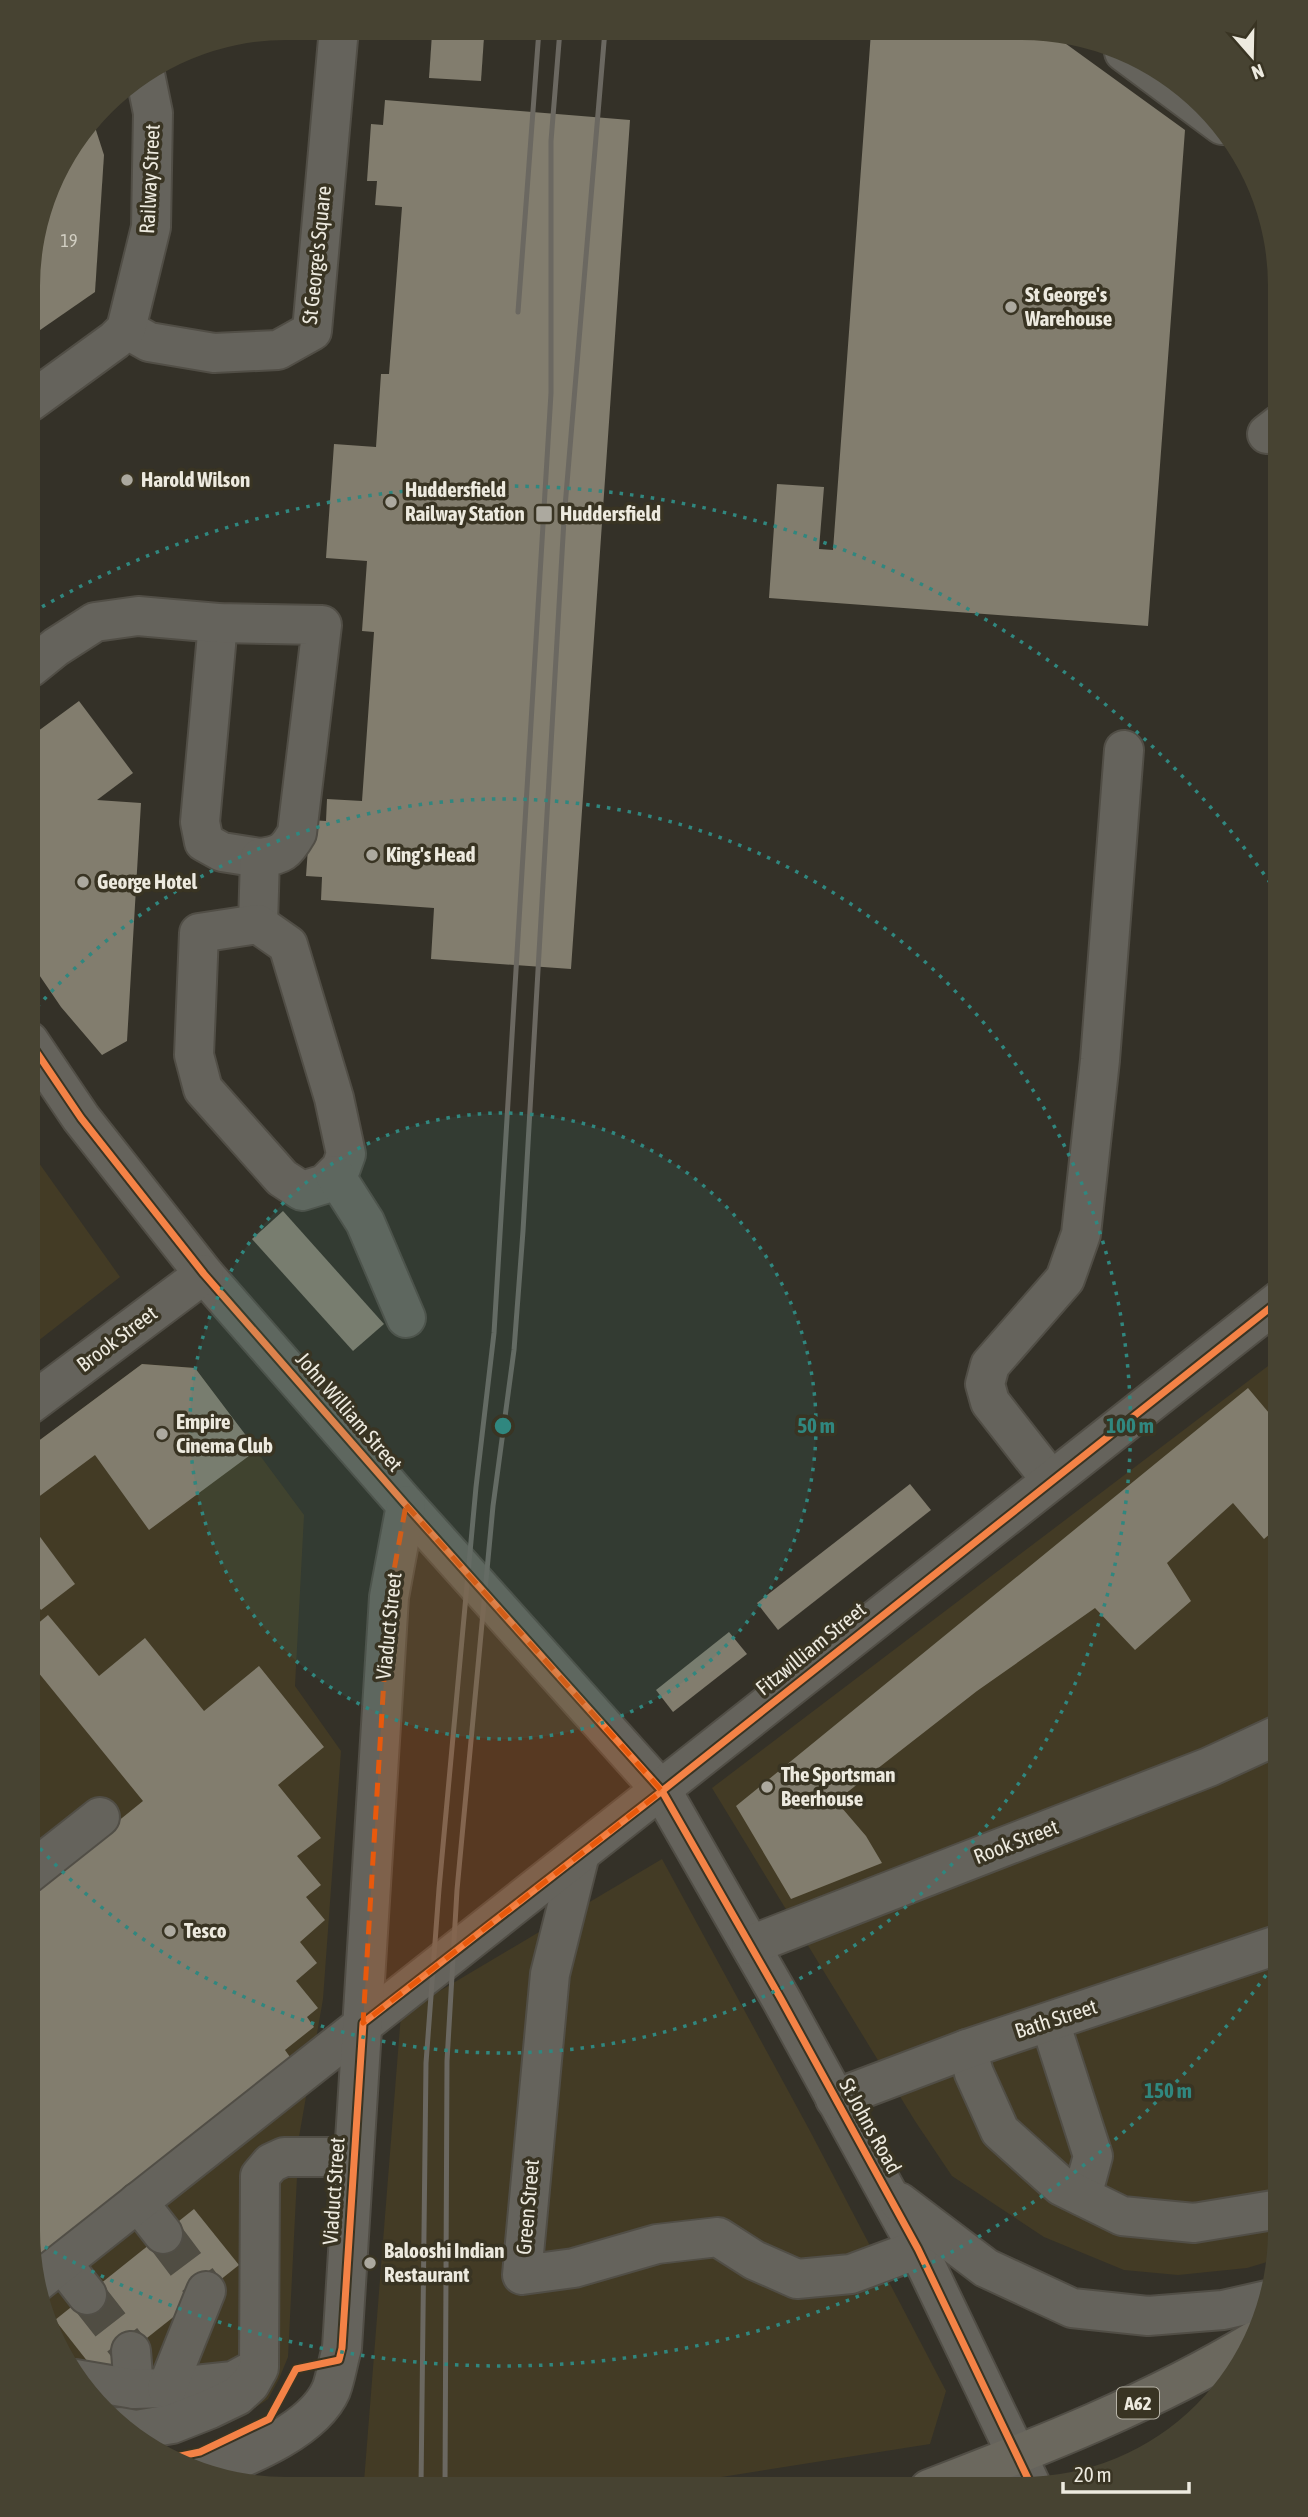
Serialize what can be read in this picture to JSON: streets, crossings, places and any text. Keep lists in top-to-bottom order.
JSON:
{
  "streets": {
    "highway": ["A62"],
    "street": [
      "Railway Street",
      "St George's Square",
      "Brook Street",
      "John William Street",
      "Viaduct Street",
      "Fitzwilliam Street",
      "Rook Street",
      "Bath Street",
      "St Johns Road",
      "Green Street"
    ]
  },
  "crossings": [
    ["Railway Street", "St George's Square"],
    ["Brook Street", "John William Street"],
    ["John William Street", "Viaduct Street"],
    ["John William Street", "Fitzwilliam Street"],
    ["John William Street", "St Johns Road"],
    ["Viaduct Street", "Fitzwilliam Street"],
    ["Fitzwilliam Street", "St Johns Road"],
    ["Fitzwilliam Street", "Green Street"],
    ["Rook Street", "St Johns Road"],
    ["Bath Street", "St Johns Road"],
    ["St Johns Road", "Green Street"],
    ["St Johns Road", "A62"]
  ],
  "places": {
    "other": [
      "St George's Warehouse",
      "Harold Wilson",
      "Huddersfield Railway Station",
      "King's Head",
      "George Hotel",
      "Empire Cinema Club",
      "The Sportsman Beerhouse",
      "Tesco",
      "Balooshi Indian Restaurant"
    ],
    "transit": ["Huddersfield"]
  },
  "house_numbers": ["19"],
  "scale_bar": "20 m",
  "north": "bottom",
  "rings": ["50 m", "100 m", "150 m"]
}
